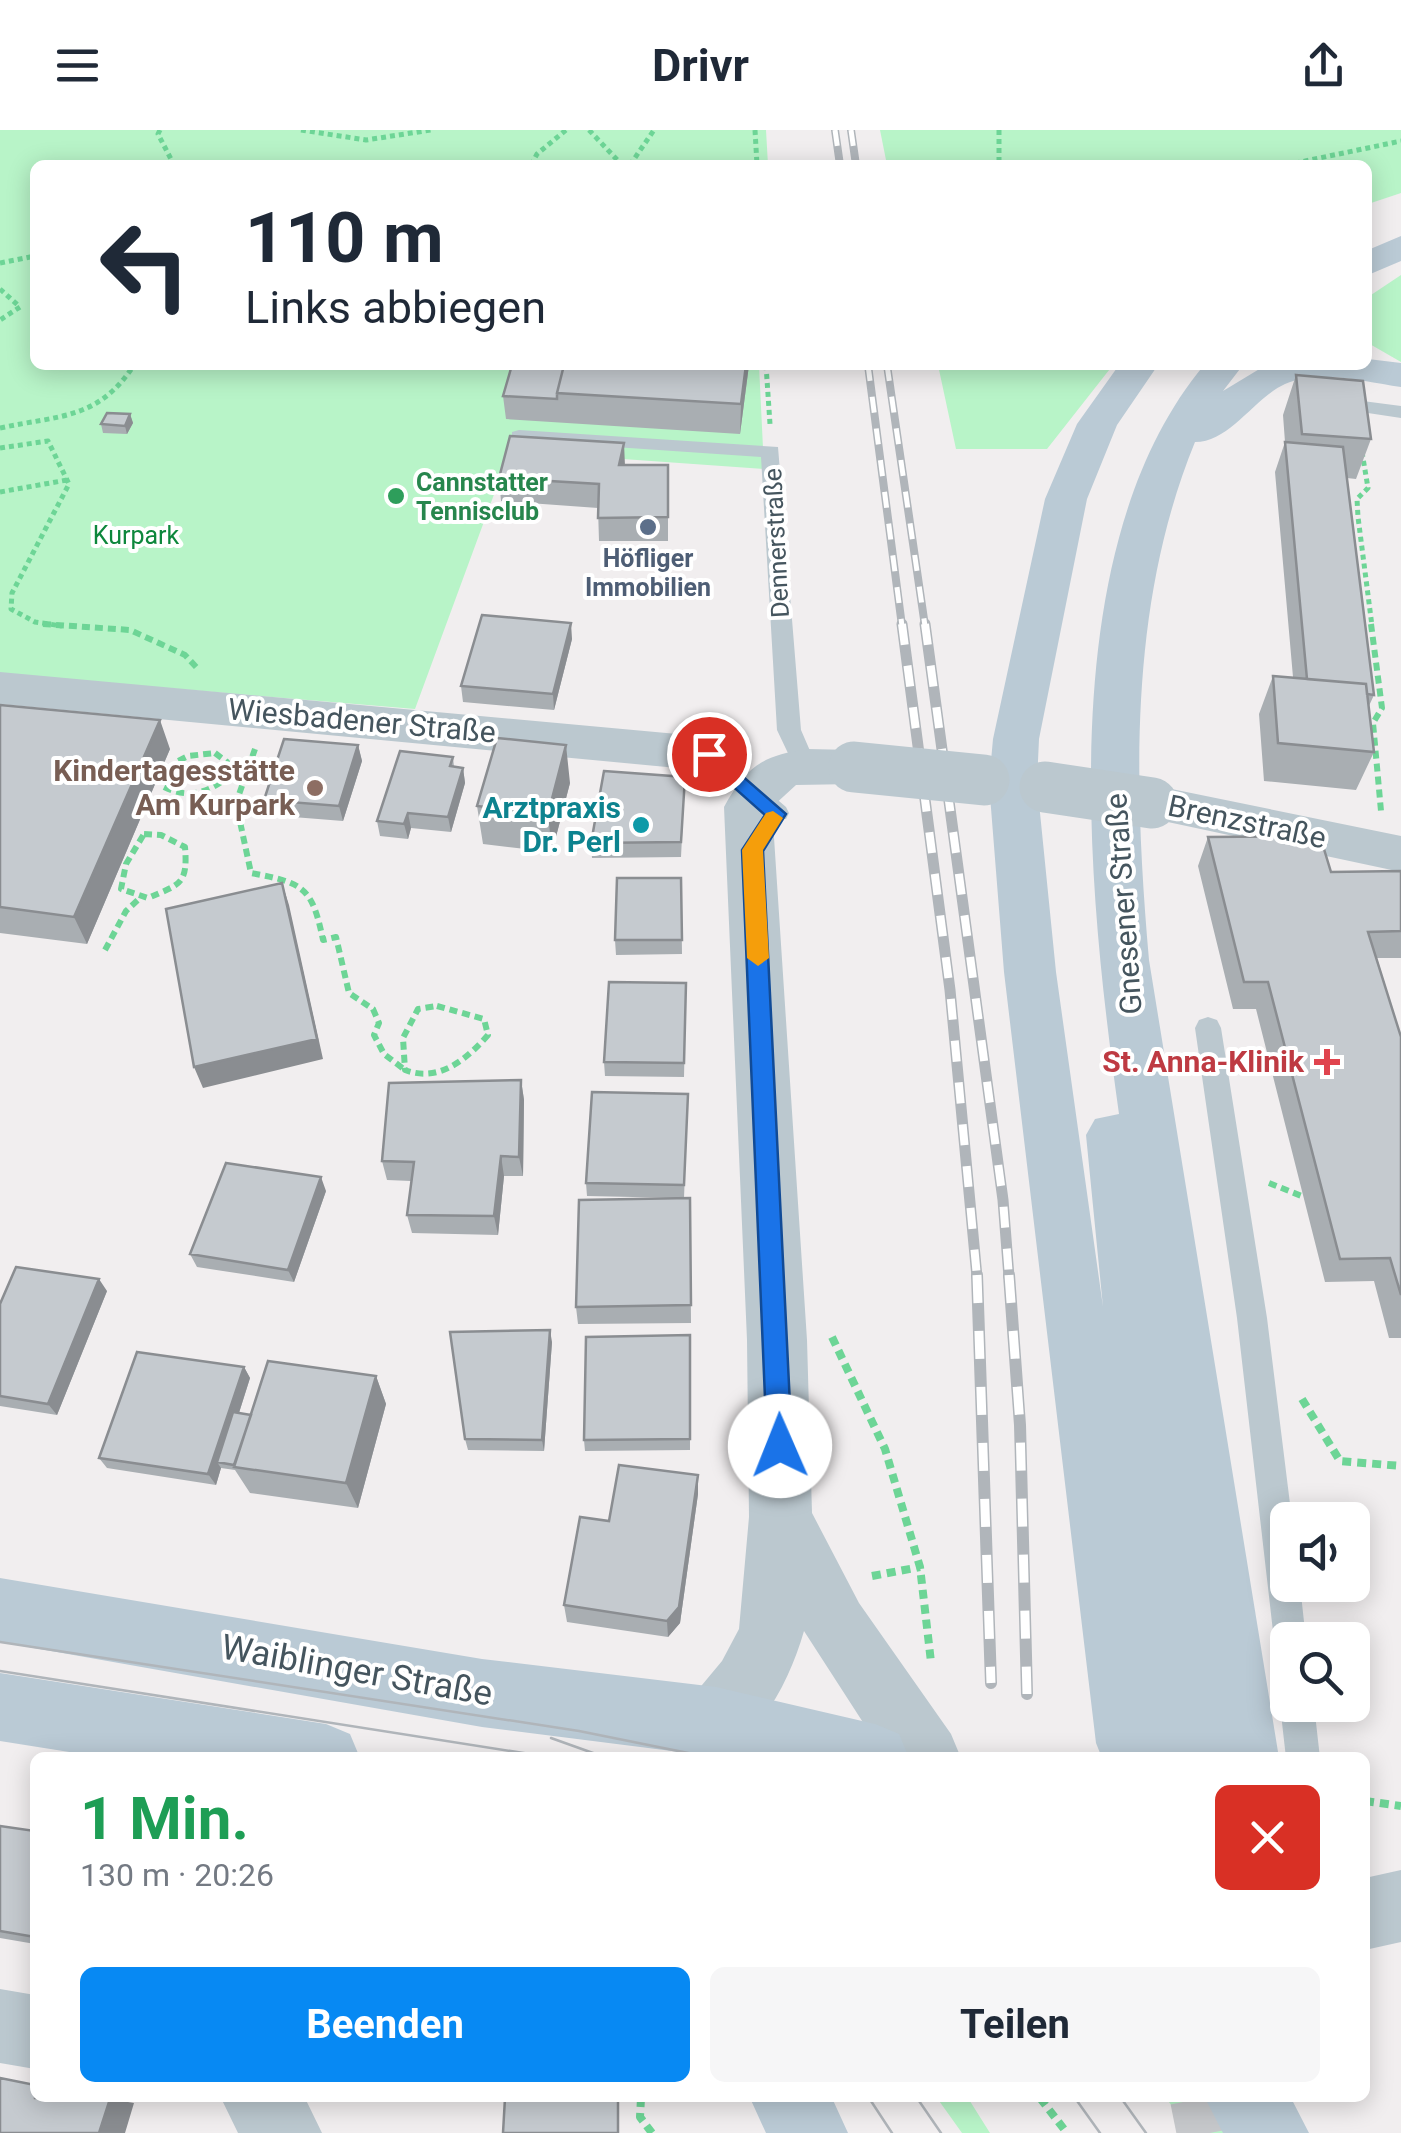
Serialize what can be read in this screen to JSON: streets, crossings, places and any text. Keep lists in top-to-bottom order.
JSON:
{
  "streets": {
    "main road": ["Gnesener Straße", "Waiblinger Straße"],
    "street": ["Wiesbadener Straße", "Brenzstraße"],
    "lane": ["Dennerstraße"]
  },
  "crossings": [
    ["Dennerstraße", "Brenzstraße"]
  ],
  "parks": ["Kurpark"],
  "places": {
    "other": [
      "Cannstatter Tennisclub",
      "Höfliger Immobilien",
      "Kindertagesstätte Am Kurpark",
      "Arztpraxis Dr. Perl"
    ],
    "health": ["St. Anna-Klinik"]
  },
  "page": {
    "header": "Drivr",
    "turn": ["110 m", "Links abbiegen"],
    "heading": ["1 Min.", "130 m · 20:26"],
    "buttons": ["Beenden", "Teilen"]
  }
}
